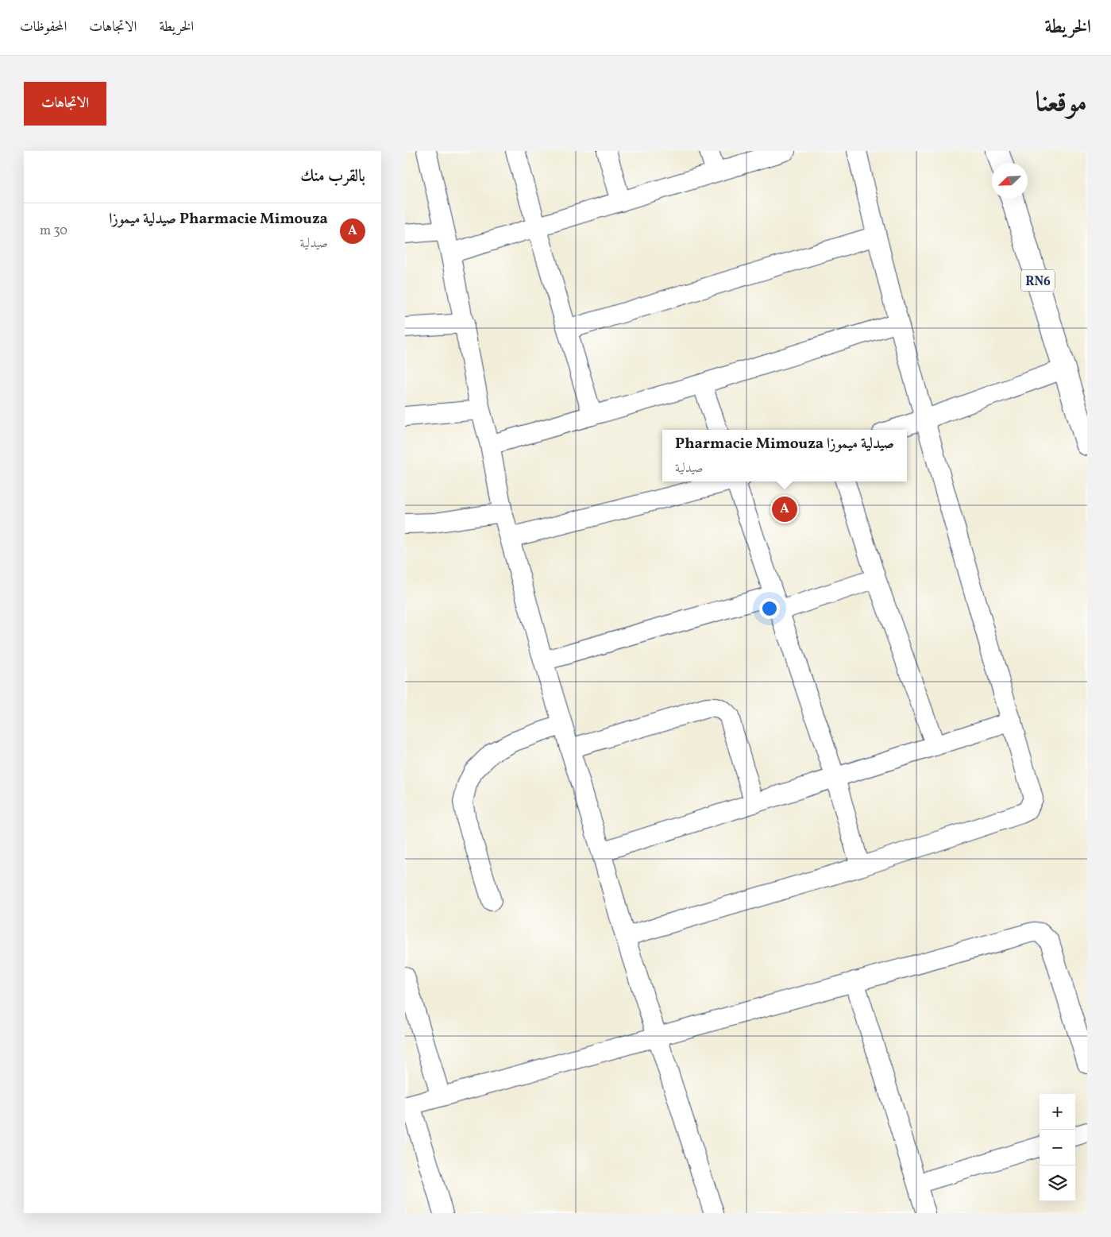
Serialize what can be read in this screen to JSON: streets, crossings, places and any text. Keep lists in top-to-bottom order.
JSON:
{
  "streets": {
    "main road": ["RN6"]
  },
  "north": "bottom left",
  "page": {
    "header": "الخريطة",
    "nav": ["الخريطة", "الاتجاهات", "المحفوظات"],
    "title": "موقعنا",
    "buttons": "الاتجاهات",
    "heading": "بالقرب منك",
    "list": [
      {
        "mark": "A",
        "name": "Pharmacie Mimouza صيدلية ميموزا",
        "note": "صيدلية",
        "value": "30 m"
      }
    ],
    "popup": ["Pharmacie Mimouza صيدلية ميموزا", "صيدلية"],
    "pins": "A",
    "map_buttons": ["+", "−"]
  }
}
